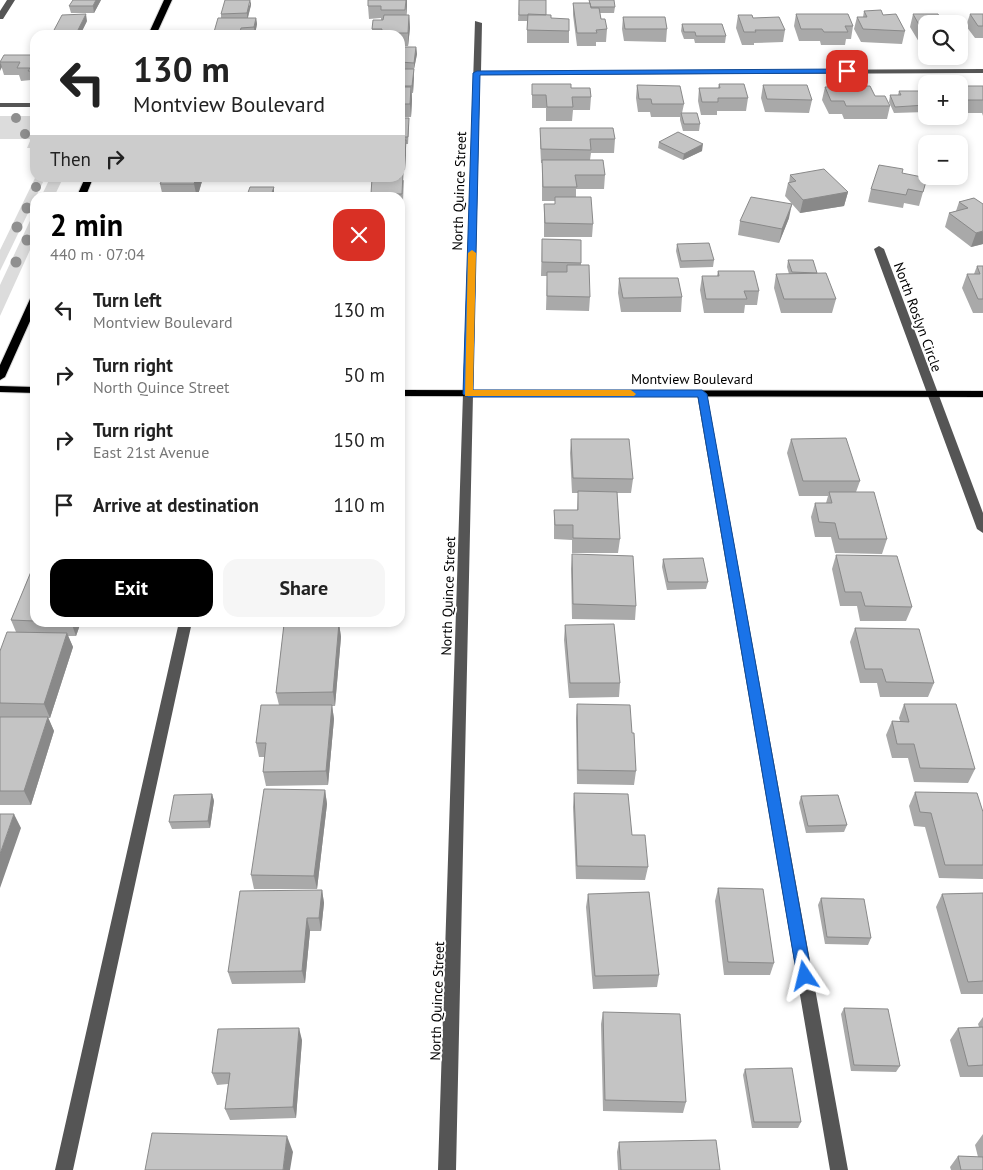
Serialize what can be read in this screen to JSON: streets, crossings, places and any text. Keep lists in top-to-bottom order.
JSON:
{
  "streets": {
    "main road": ["Montview Boulevard"],
    "street": ["North Quince Street", "North Roslyn Circle"]
  },
  "crossings": [
    ["North Quince Street", "Montview Boulevard"],
    ["North Roslyn Circle", "Montview Boulevard"]
  ],
  "page": {
    "map_buttons": ["+", "−"],
    "turn": ["130 m", "Montview Boulevard"],
    "then": "Then",
    "heading": ["2 min", "440 m · 07:04"],
    "list": [
      {
        "name": "Turn left",
        "note": "Montview Boulevard",
        "value": "130 m"
      },
      {
        "name": "Turn right",
        "note": "North Quince Street",
        "value": "50 m"
      },
      {
        "name": "Turn right",
        "note": "East 21st Avenue",
        "value": "150 m"
      },
      {
        "name": "Arrive at destination",
        "value": "110 m"
      }
    ],
    "buttons": ["Exit", "Share"]
  }
}
